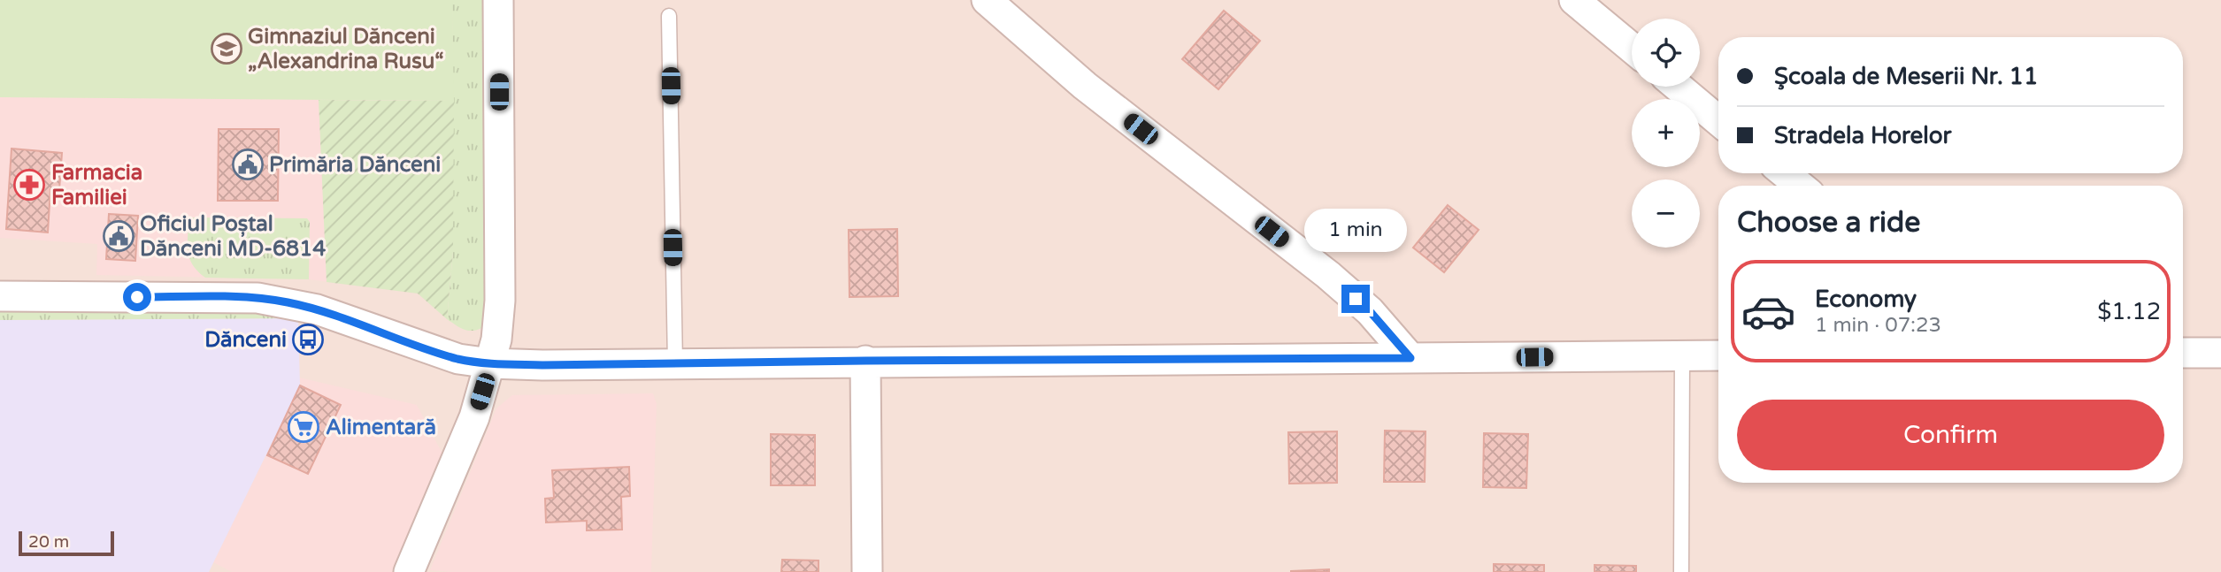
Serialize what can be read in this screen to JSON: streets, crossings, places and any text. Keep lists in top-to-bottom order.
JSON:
{
  "places": {
    "school or university": ["Gimnaziul Dănceni „Alexandrina Rusu“"],
    "public building": ["Primăria Dănceni", "Oficiul Poștal Dănceni MD-6814"],
    "pharmacy": ["Farmacia Familiei"],
    "bus stop": ["Dănceni"],
    "supermarket": ["Alimentară"]
  },
  "scale_bar": "20 m",
  "page": {
    "map_buttons": ["+", "−"],
    "banner": ["Şcoala de Meserii Nr. 11", "Stradela Horelor"],
    "heading": "Choose a ride",
    "bubble": "1 min",
    "list": [
      {
        "name": "Economy",
        "note": "1 min · 07:23",
        "value": "$1.12"
      }
    ],
    "buttons": "Confirm",
    "scale": "20 m"
  }
}
